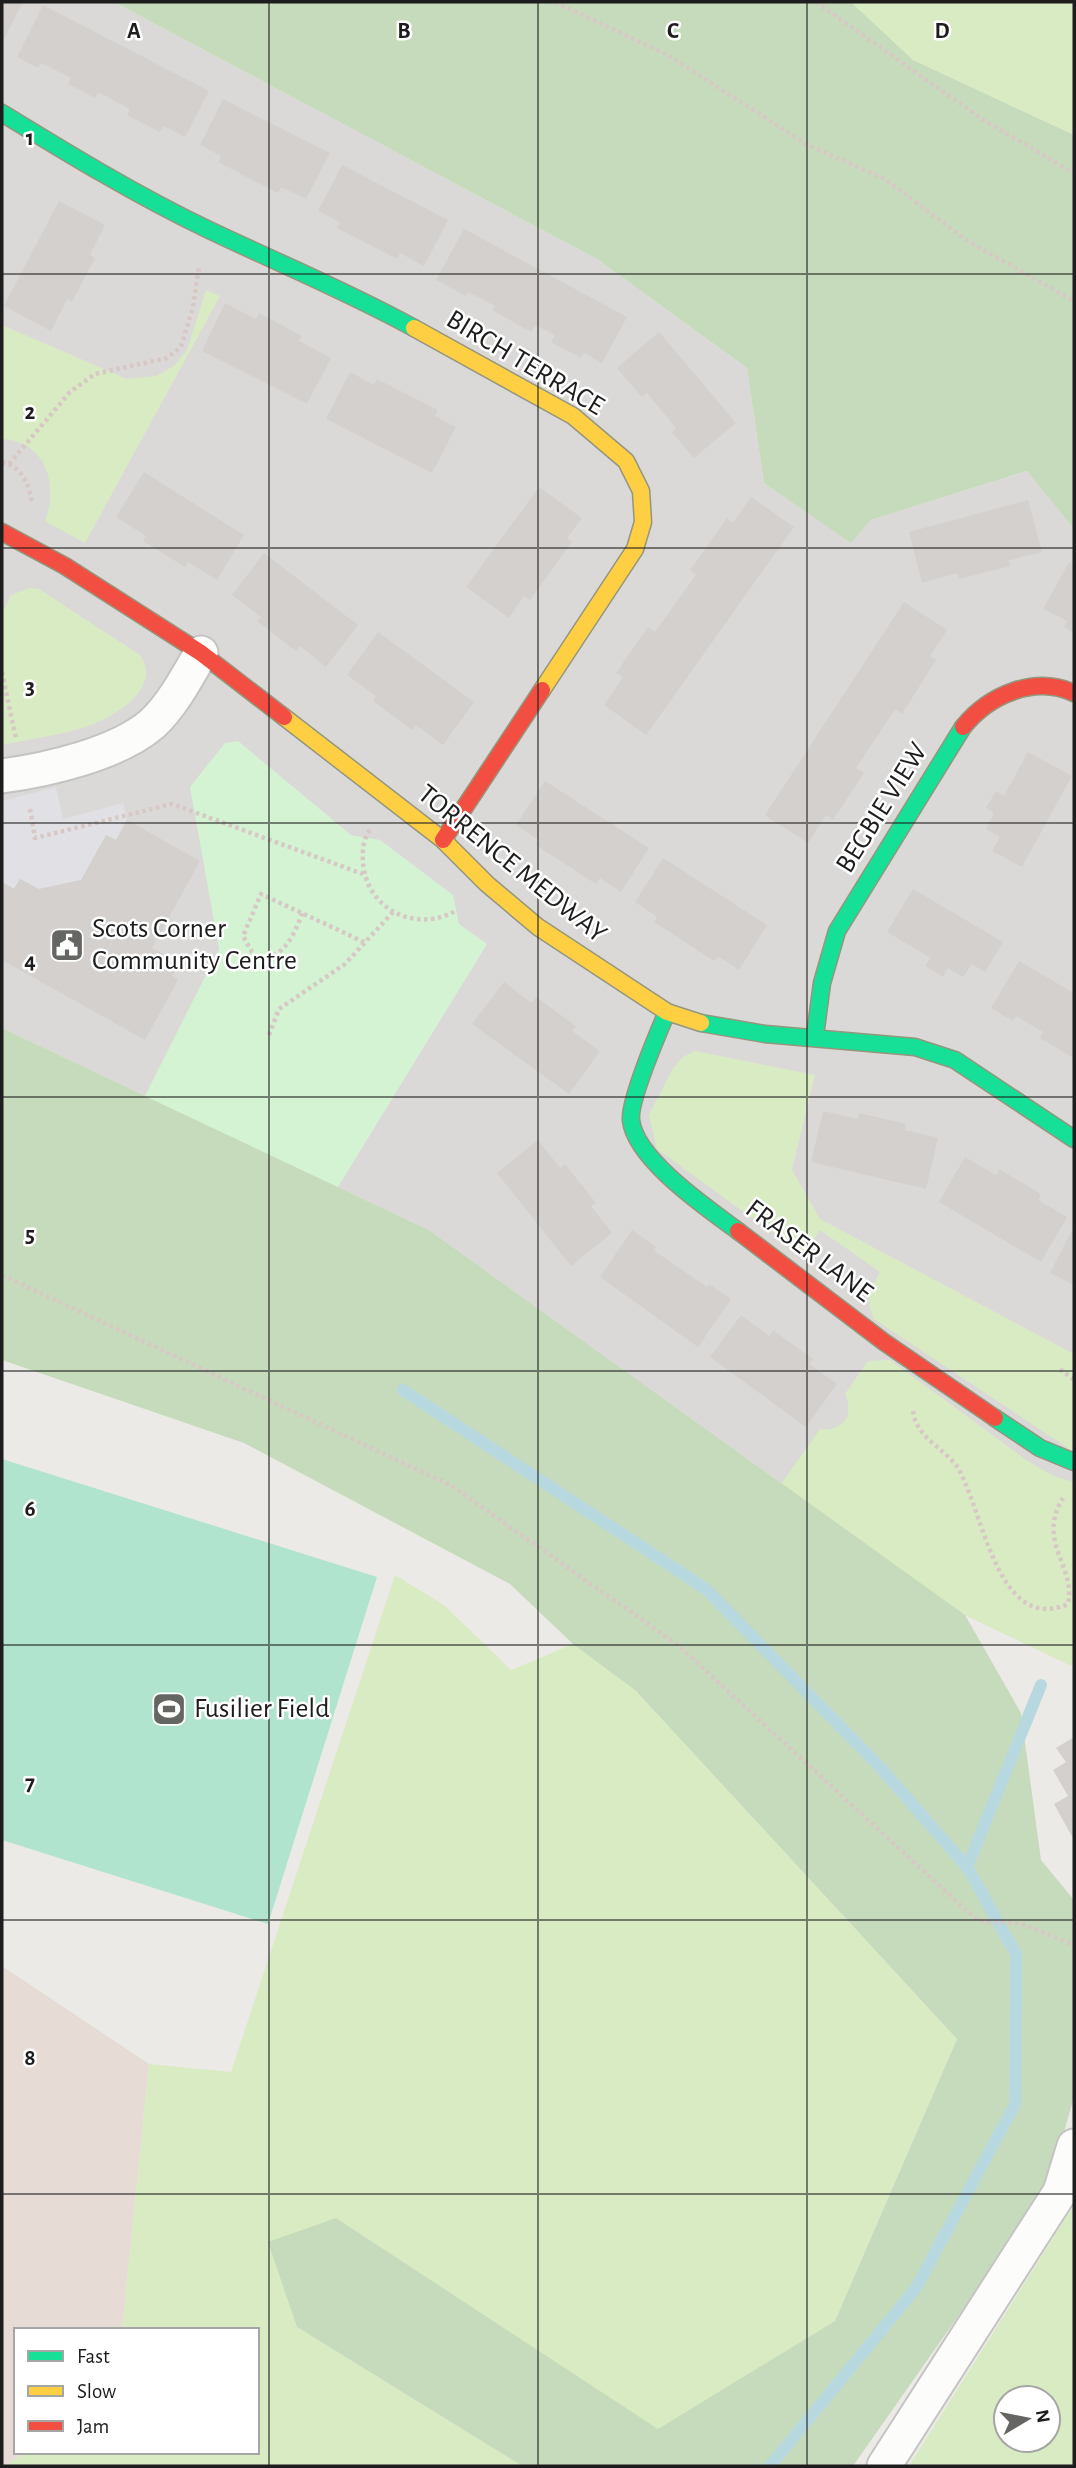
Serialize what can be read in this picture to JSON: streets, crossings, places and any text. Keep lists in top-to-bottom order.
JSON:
{
  "streets": {
    "street": [
      "BIRCH TERRACE",
      "BEGBIE VIEW",
      "TORRENCE MEDWAY",
      "FRASER LANE"
    ]
  },
  "crossings": [
    ["BIRCH TERRACE", "TORRENCE MEDWAY"],
    ["BEGBIE VIEW", "TORRENCE MEDWAY"],
    ["TORRENCE MEDWAY", "FRASER LANE"]
  ],
  "places": {
    "public building": ["Scots Corner Community Centre"],
    "sports": ["Fusilier Field"]
  },
  "legend": ["Fast", "Slow", "Jam"],
  "north": "right",
  "grid": {
    "columns": [
      "A",
      "B",
      "C",
      "D"
    ],
    "rows": [
      "1",
      "2",
      "3",
      "4",
      "5",
      "6",
      "7",
      "8"
    ]
  }
}
